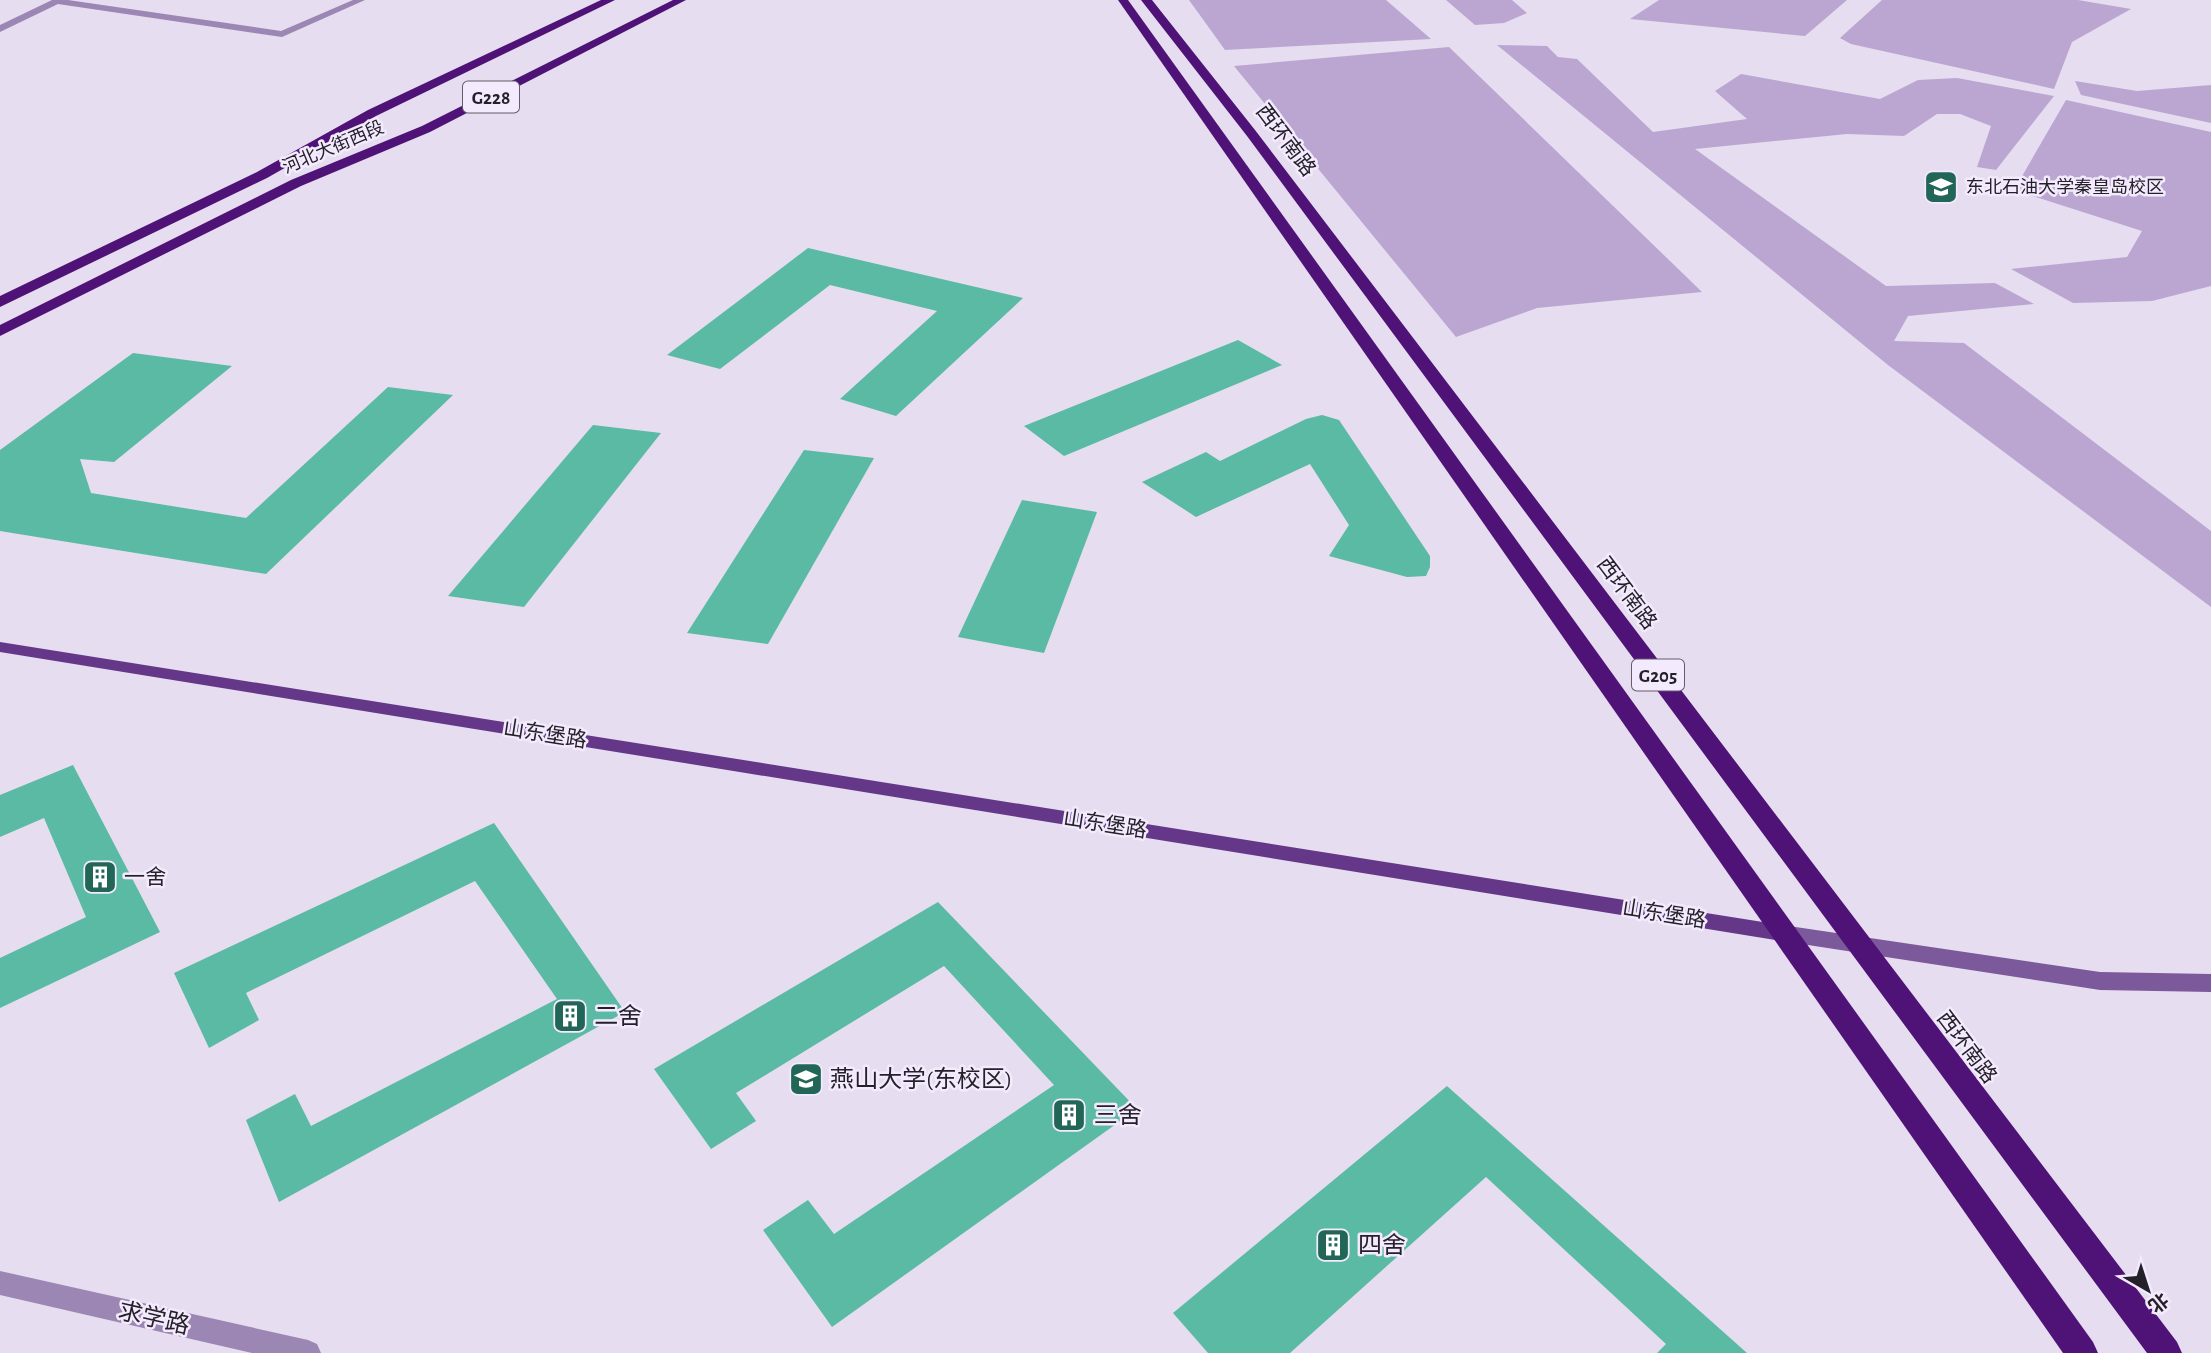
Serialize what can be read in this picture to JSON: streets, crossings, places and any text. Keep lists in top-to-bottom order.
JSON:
{
  "streets": {
    "highway": [
      "G228",
      "西环南路",
      "河北大街西段",
      "G205"
    ],
    "main road": ["山东堡路"],
    "street": ["求学路"]
  },
  "crossings": [
    ["西环南路", "山东堡路"],
    ["G205", "山东堡路"]
  ],
  "places": {
    "school or university": ["东北石油大学秦皇岛校区", "燕山大学(东校区)"],
    "building": [
      "一舍",
      "二舍",
      "三舍",
      "四舍"
    ]
  },
  "north": "bottom right"
}
